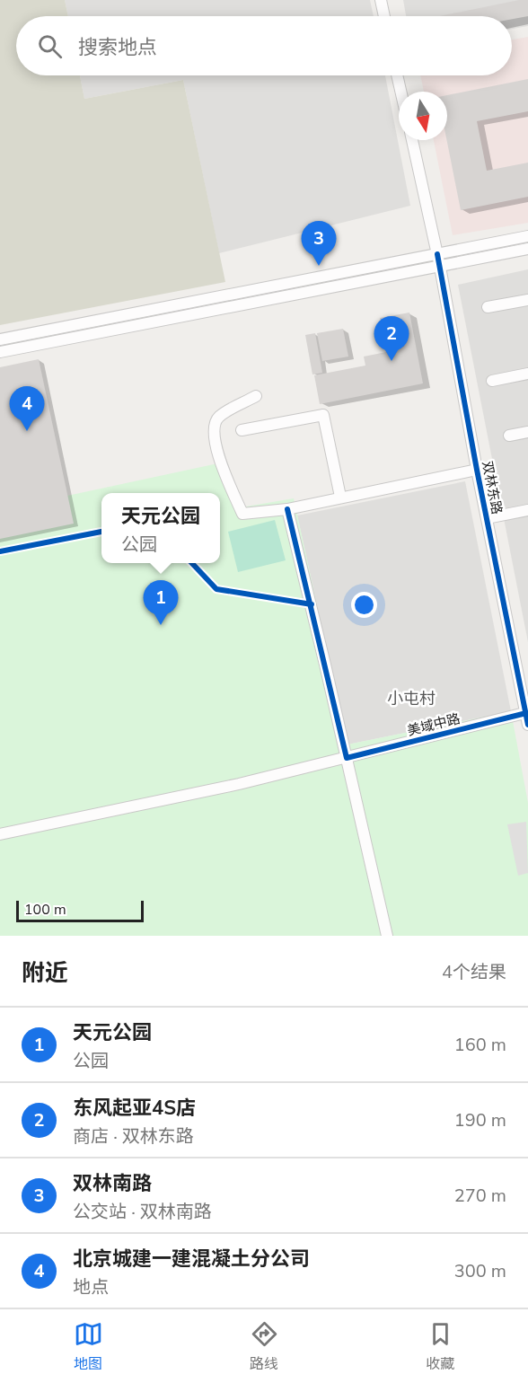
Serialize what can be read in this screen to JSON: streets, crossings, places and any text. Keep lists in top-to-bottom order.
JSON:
{
  "streets": {
    "street": ["双林东路", "美域中路"]
  },
  "crossings": [
    ["双林东路", "美域中路"]
  ],
  "districts": ["小屯村"],
  "scale_bar": "100 m",
  "north": "bottom",
  "page": {
    "search": "搜索地点",
    "pins": [
      "3",
      "2",
      "4",
      "1"
    ],
    "popup": ["天元公园", "公园"],
    "scale": "100 m",
    "heading": ["附近", "4个结果"],
    "list": [
      {
        "mark": "1",
        "name": "天元公园",
        "note": "公园",
        "value": "160 m"
      },
      {
        "mark": "2",
        "name": "东风起亚4S店",
        "note": "商店 · 双林东路",
        "value": "190 m"
      },
      {
        "mark": "3",
        "name": "双林南路",
        "note": "公交站 · 双林南路",
        "value": "270 m"
      },
      {
        "mark": "4",
        "name": "北京城建一建混凝土分公司",
        "note": "地点",
        "value": "300 m"
      }
    ],
    "nav": ["地图", "路线", "收藏"]
  }
}
